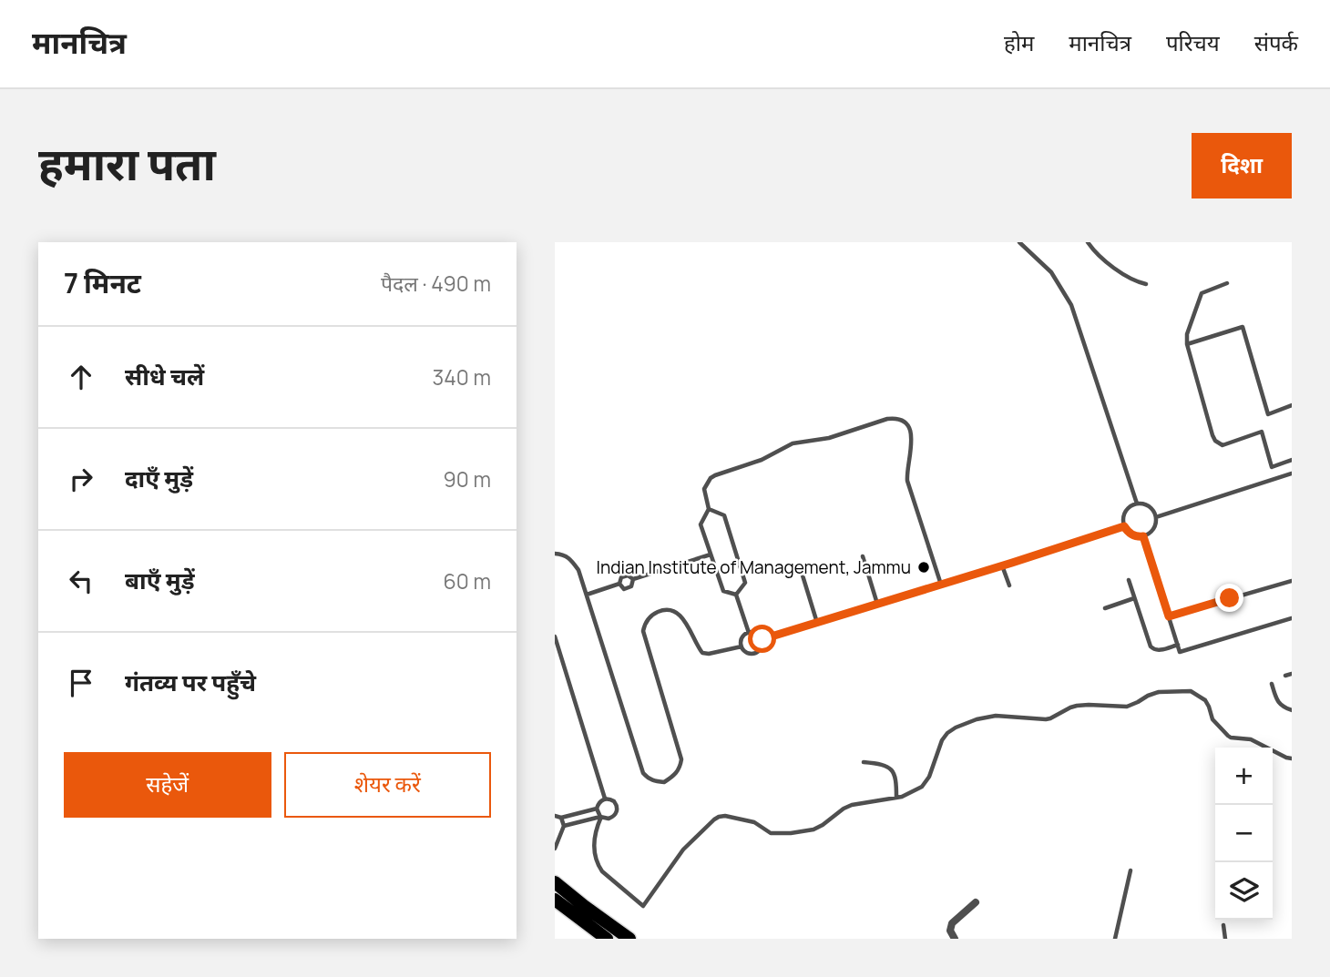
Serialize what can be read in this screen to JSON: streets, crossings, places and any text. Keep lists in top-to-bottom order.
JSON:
{
  "places": ["Indian Institute of Management, Jammu"],
  "page": {
    "header": "मानचित्र",
    "nav": [
      "होम",
      "मानचित्र",
      "परिचय",
      "संपर्क"
    ],
    "title": "हमारा पता",
    "buttons": [
      "दिशा",
      ["सहेजें", "शेयर करें"]
    ],
    "heading": ["7 मिनट", "पैदल · 490 m"],
    "list": [
      ["सीधे चलें", "340 m"],
      ["दाएँ मुड़ें", "90 m"],
      ["बाएँ मुड़ें", "60 m"],
      "गंतव्य पर पहुँचे"
    ],
    "map_buttons": ["+", "−"]
  }
}
